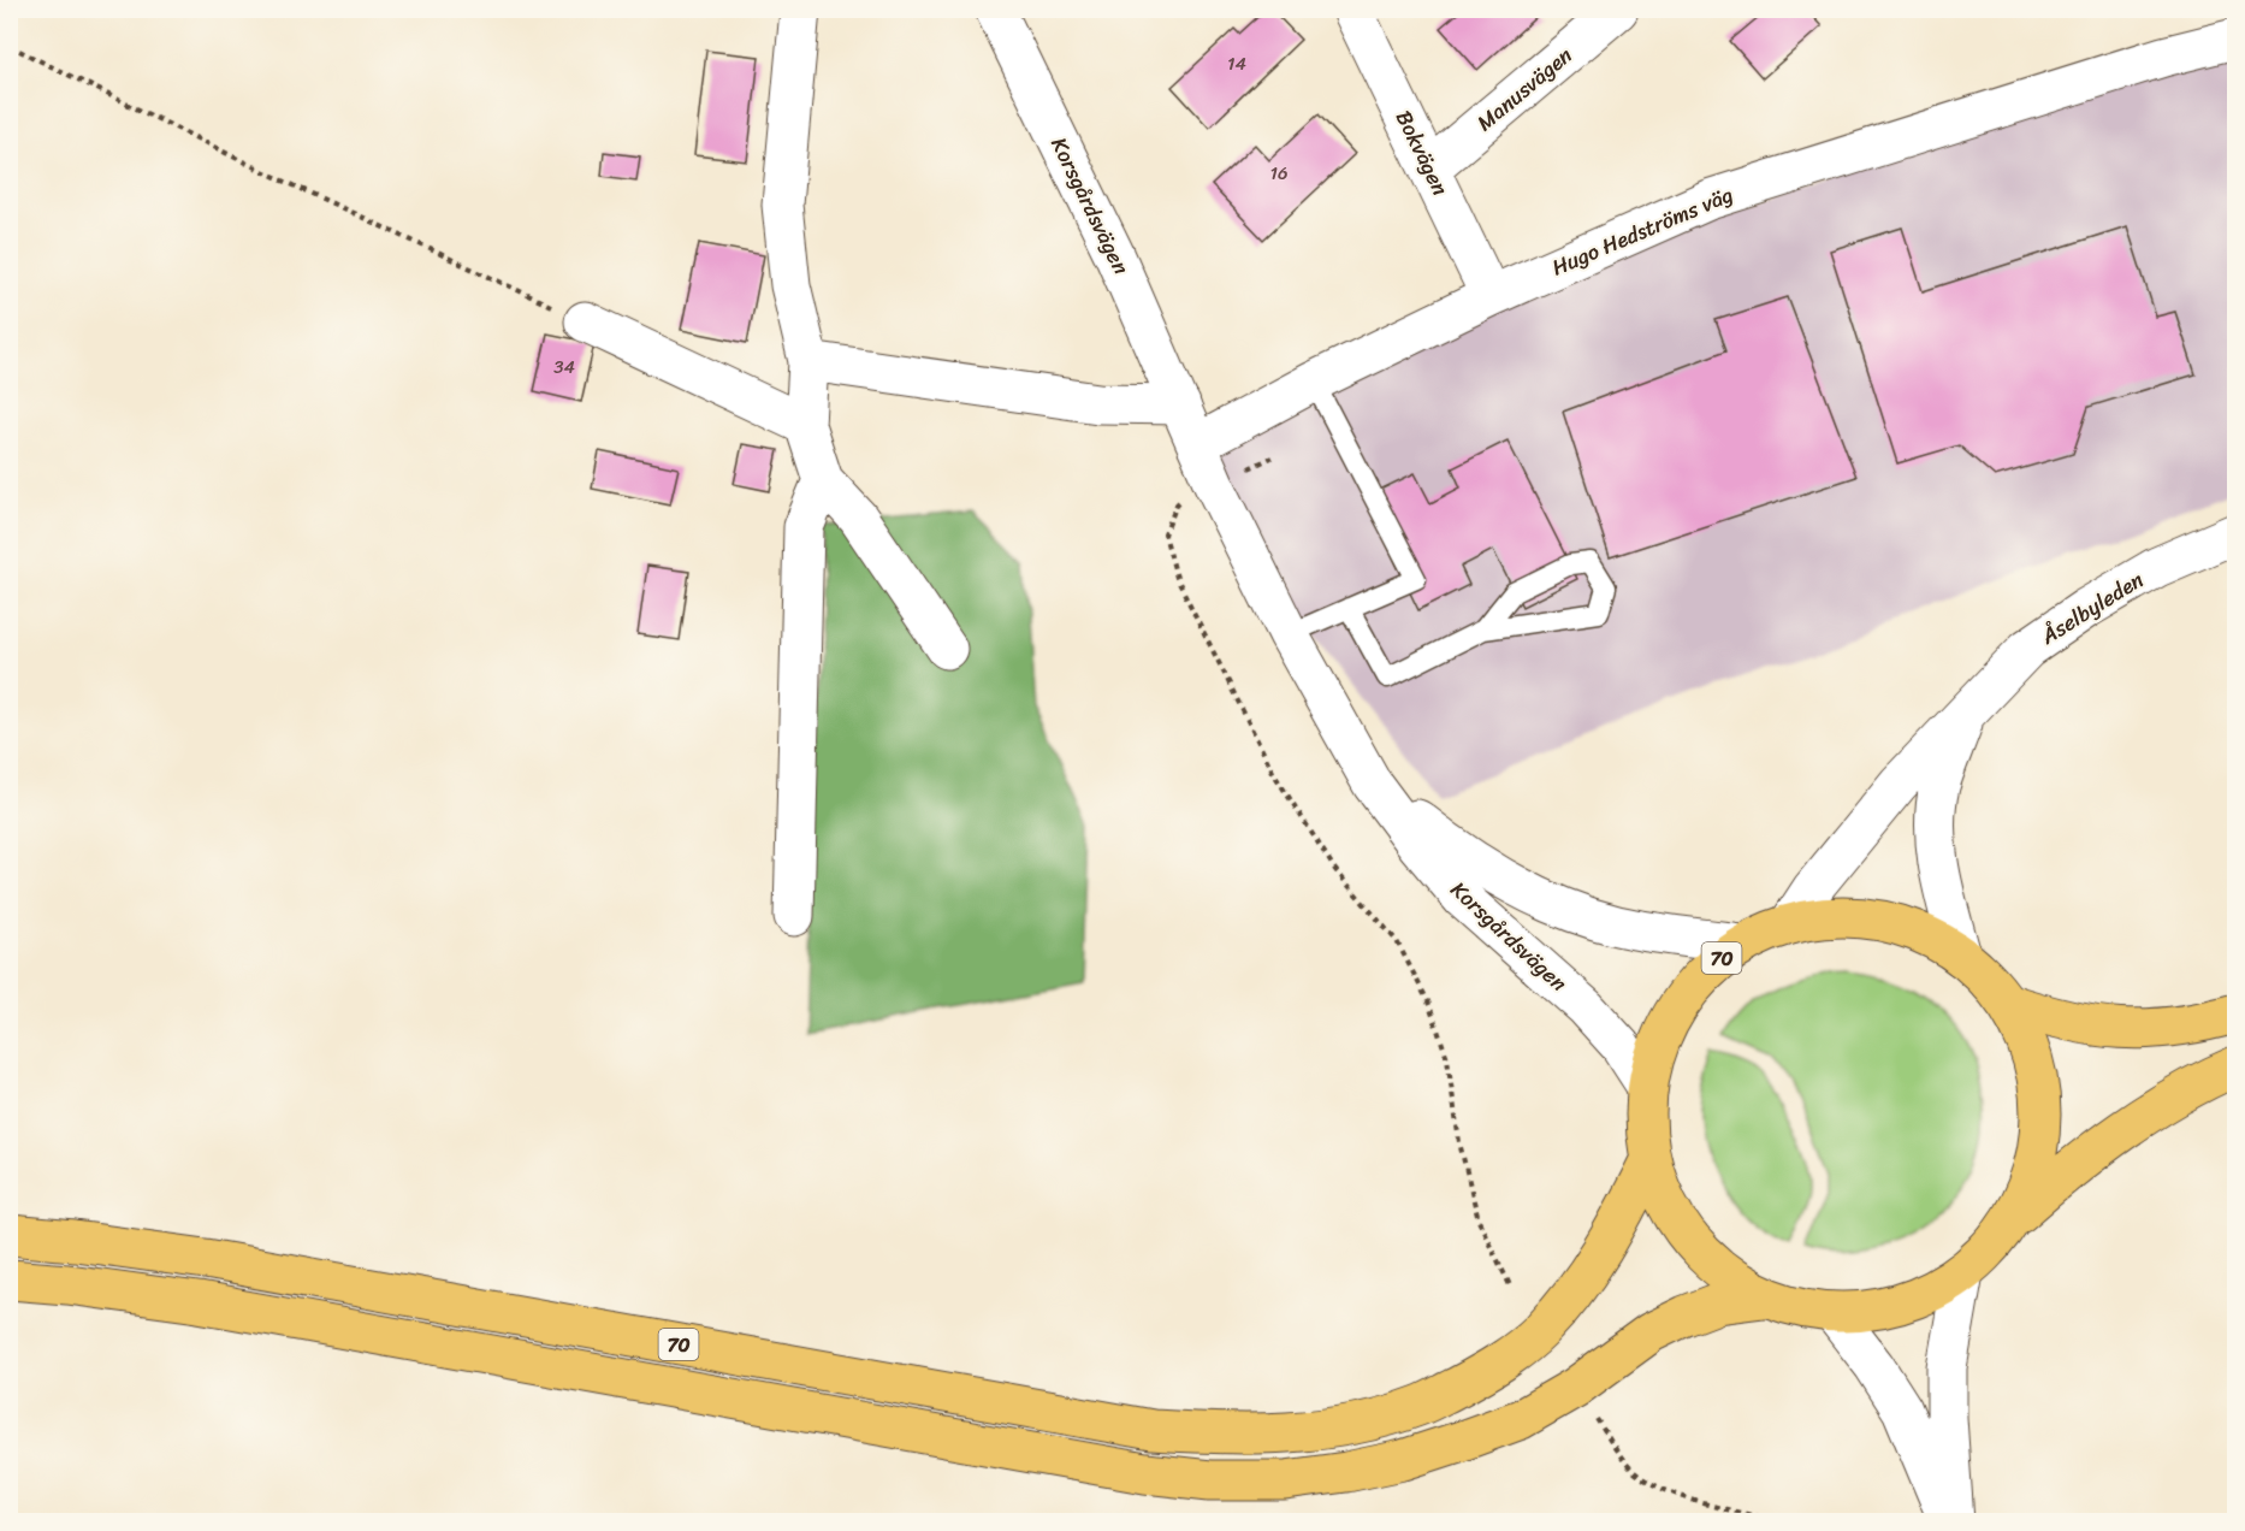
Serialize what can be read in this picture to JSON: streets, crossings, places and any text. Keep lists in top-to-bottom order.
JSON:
{
  "streets": {
    "highway": ["70"],
    "street": [
      "Manusvägen",
      "Bokvägen",
      "Korsgårdsvägen",
      "Hugo Hedströms väg",
      "Åselbyleden"
    ]
  },
  "crossings": [
    ["Manusvägen", "Bokvägen"],
    ["Bokvägen", "Hugo Hedströms väg"],
    ["Korsgårdsvägen", "Hugo Hedströms väg"],
    ["Korsgårdsvägen", "70"],
    ["Åselbyleden", "70"]
  ],
  "house_numbers": ["14", "16", "34"]
}
